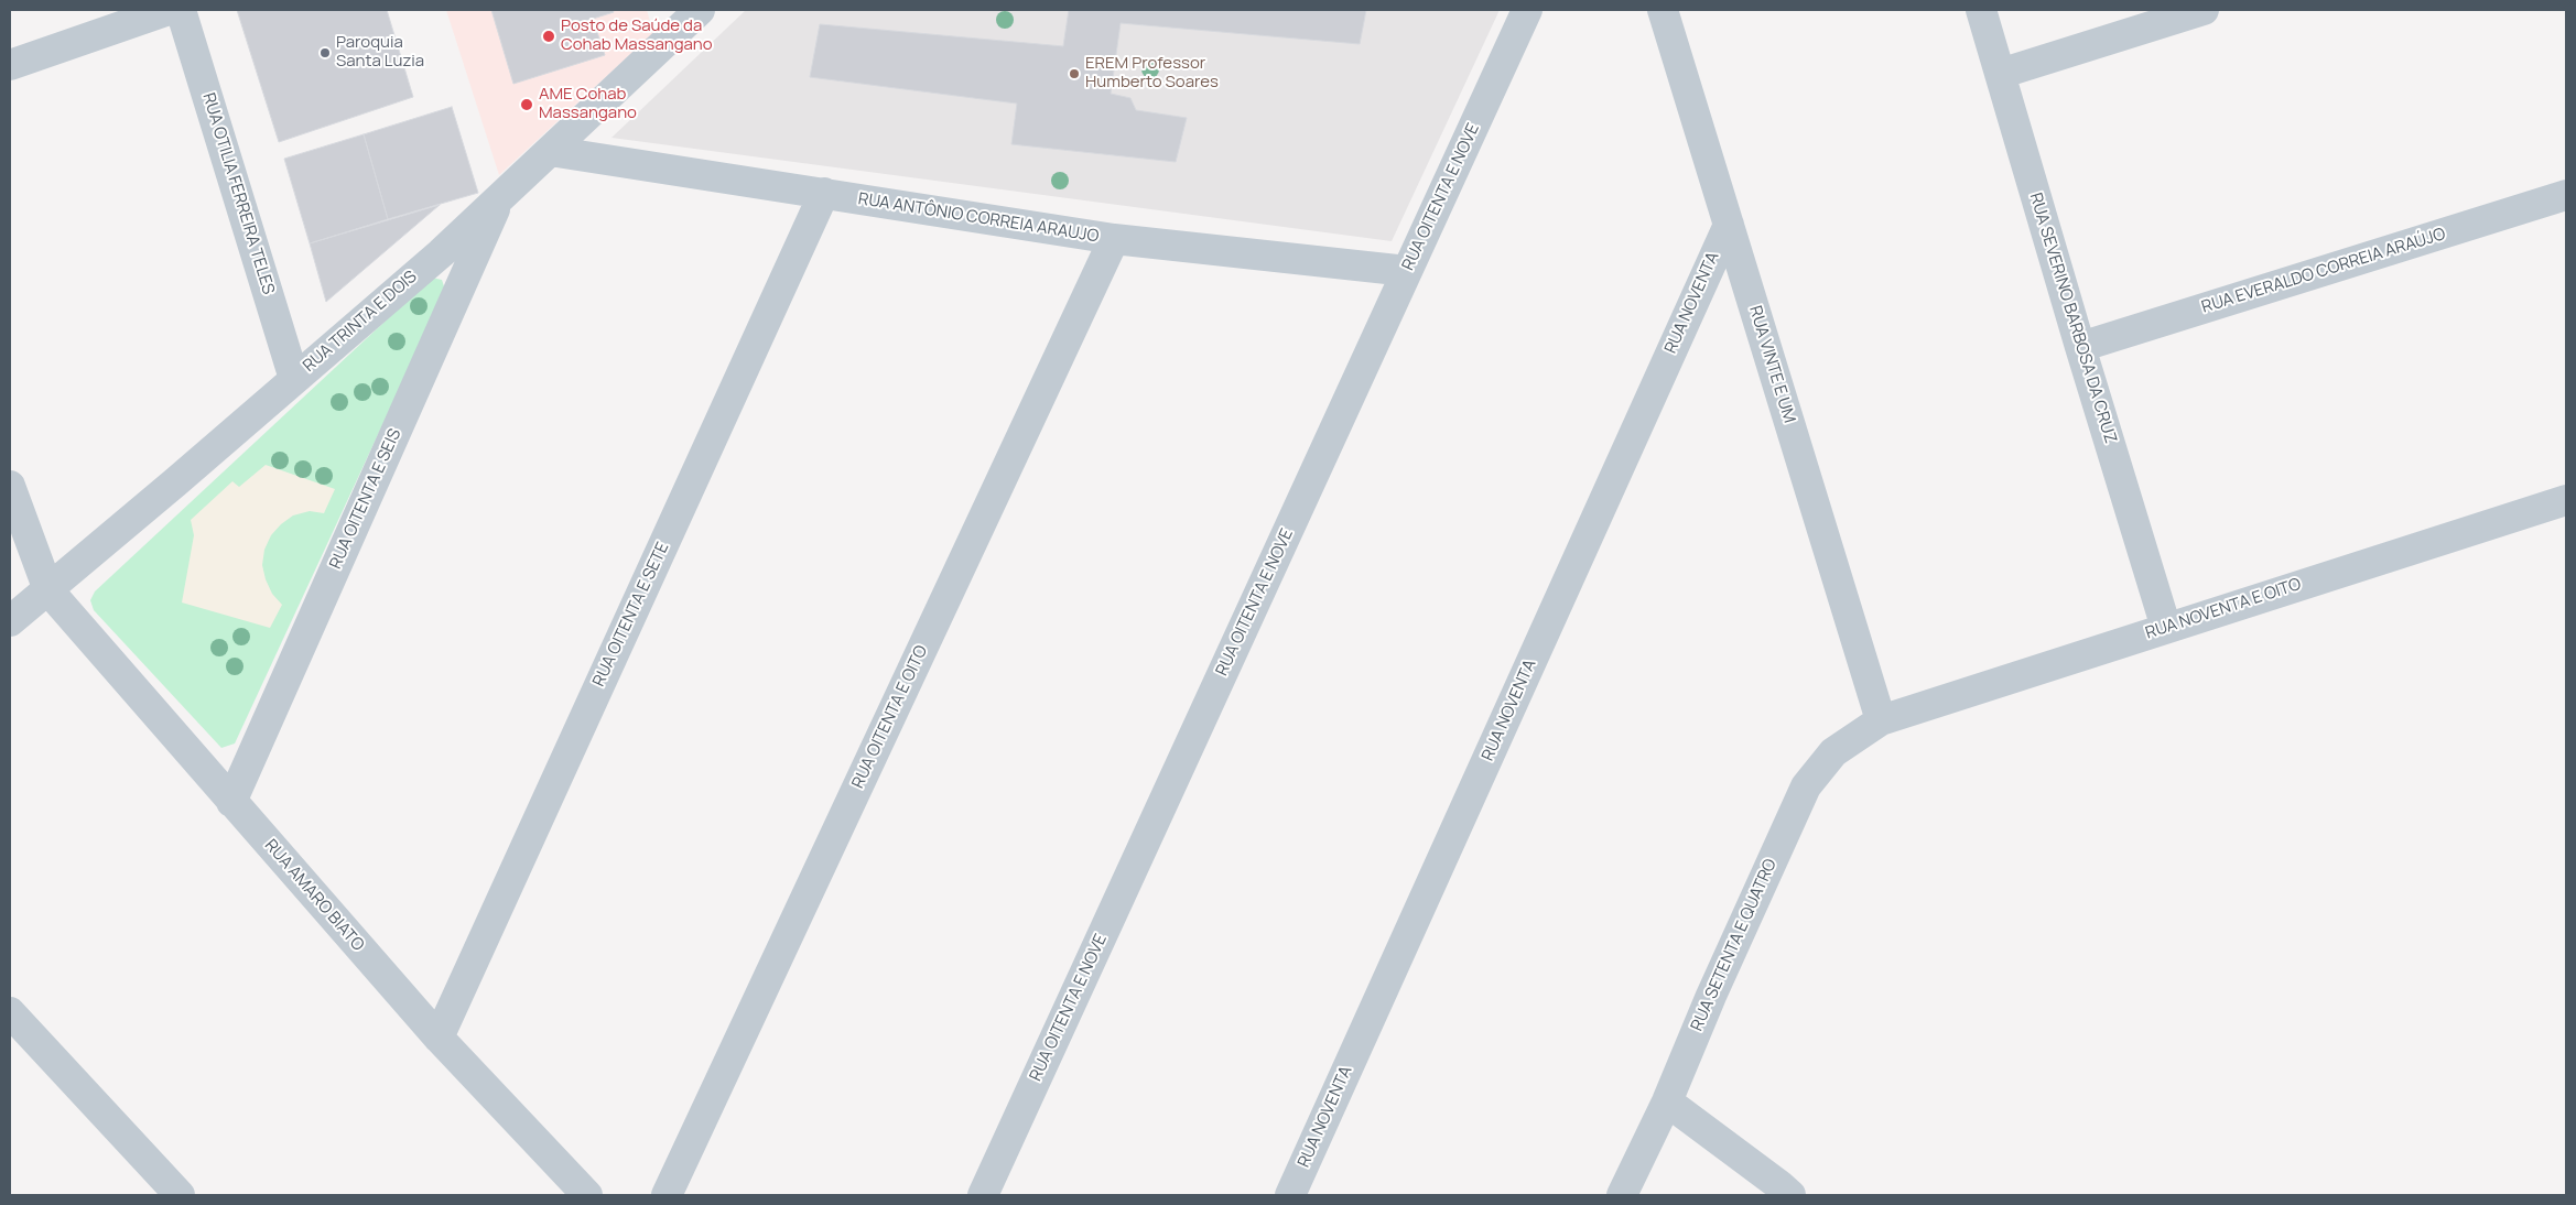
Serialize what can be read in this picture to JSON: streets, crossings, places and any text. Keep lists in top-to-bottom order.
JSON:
{
  "streets": {
    "street": [
      "RUA OTILIA FERREIRA TELES",
      "RUA OITENTA E NOVE",
      "RUA ANTÔNIO CORREIA ARAUJO",
      "RUA EVERALDO CORREIA ARAÚJO",
      "RUA NOVENTA",
      "RUA SEVERINO BARBOSA DA CRUZ",
      "RUA TRINTA E DOIS",
      "RUA VINTE E UM",
      "RUA OITENTA E SEIS",
      "RUA NOVENTA E OITO",
      "RUA OITENTA E SETE",
      "RUA OITENTA E OITO",
      "RUA AMARO BIATO",
      "RUA SETENTA E QUATRO"
    ]
  },
  "crossings": [
    ["RUA OTILIA FERREIRA TELES", "RUA TRINTA E DOIS"],
    ["RUA OITENTA E NOVE", "RUA ANTÔNIO CORREIA ARAUJO"],
    ["RUA ANTÔNIO CORREIA ARAUJO", "RUA TRINTA E DOIS"],
    ["RUA ANTÔNIO CORREIA ARAUJO", "RUA OITENTA E SETE"],
    ["RUA ANTÔNIO CORREIA ARAUJO", "RUA OITENTA E OITO"],
    ["RUA EVERALDO CORREIA ARAÚJO", "RUA SEVERINO BARBOSA DA CRUZ"],
    ["RUA NOVENTA", "RUA VINTE E UM"],
    ["RUA SEVERINO BARBOSA DA CRUZ", "RUA NOVENTA E OITO"],
    ["RUA TRINTA E DOIS", "RUA OITENTA E SEIS"],
    ["RUA TRINTA E DOIS", "RUA AMARO BIATO"],
    ["RUA VINTE E UM", "RUA NOVENTA E OITO"],
    ["RUA VINTE E UM", "RUA SETENTA E QUATRO"],
    ["RUA OITENTA E SEIS", "RUA AMARO BIATO"],
    ["RUA NOVENTA E OITO", "RUA SETENTA E QUATRO"],
    ["RUA OITENTA E SETE", "RUA AMARO BIATO"]
  ],
  "places": [
    "Posto de Saúde da Cohab Massangano",
    "Paroquia Santa Luzia",
    "EREM Professor Humberto Soares",
    "AME Cohab Massangano"
  ]
}
